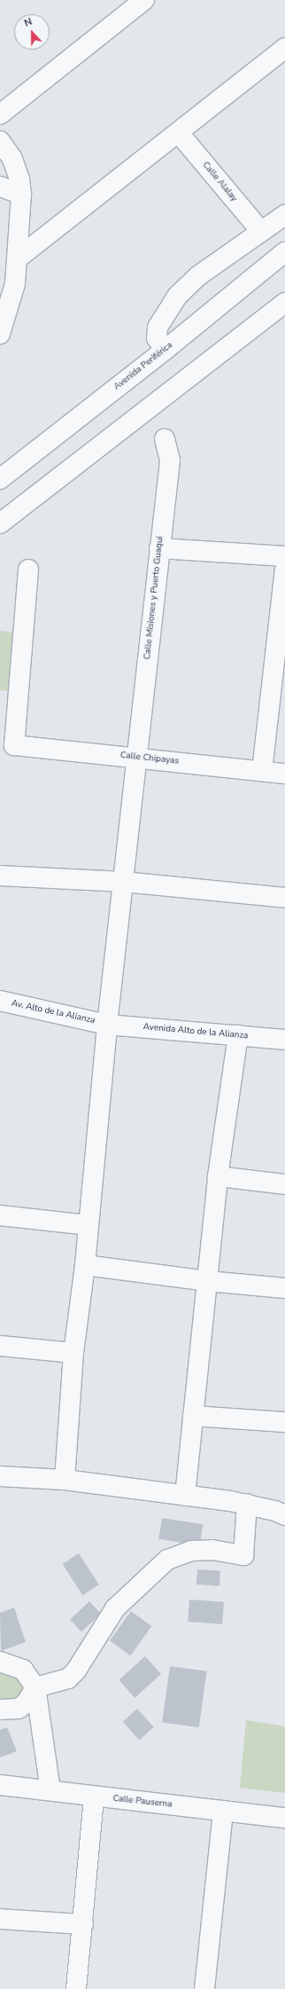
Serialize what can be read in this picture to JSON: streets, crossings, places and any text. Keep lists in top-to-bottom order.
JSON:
{
  "streets": {
    "street": [
      "Calle Alalay",
      "Avenida Periférica",
      "Calle Misiones y Puerto Guaqui",
      "Calle Chipayas",
      "Av. Alto de la Alianza",
      "Avenida Alto de la Alianza",
      "Calle Pauserna"
    ]
  },
  "crossings": [
    ["Calle Misiones y Puerto Guaqui", "Calle Chipayas"],
    ["Calle Misiones y Puerto Guaqui", "Av. Alto de la Alianza"],
    ["Calle Misiones y Puerto Guaqui", "Avenida Alto de la Alianza"],
    ["Av. Alto de la Alianza", "Avenida Alto de la Alianza"]
  ],
  "north": "top"
}
